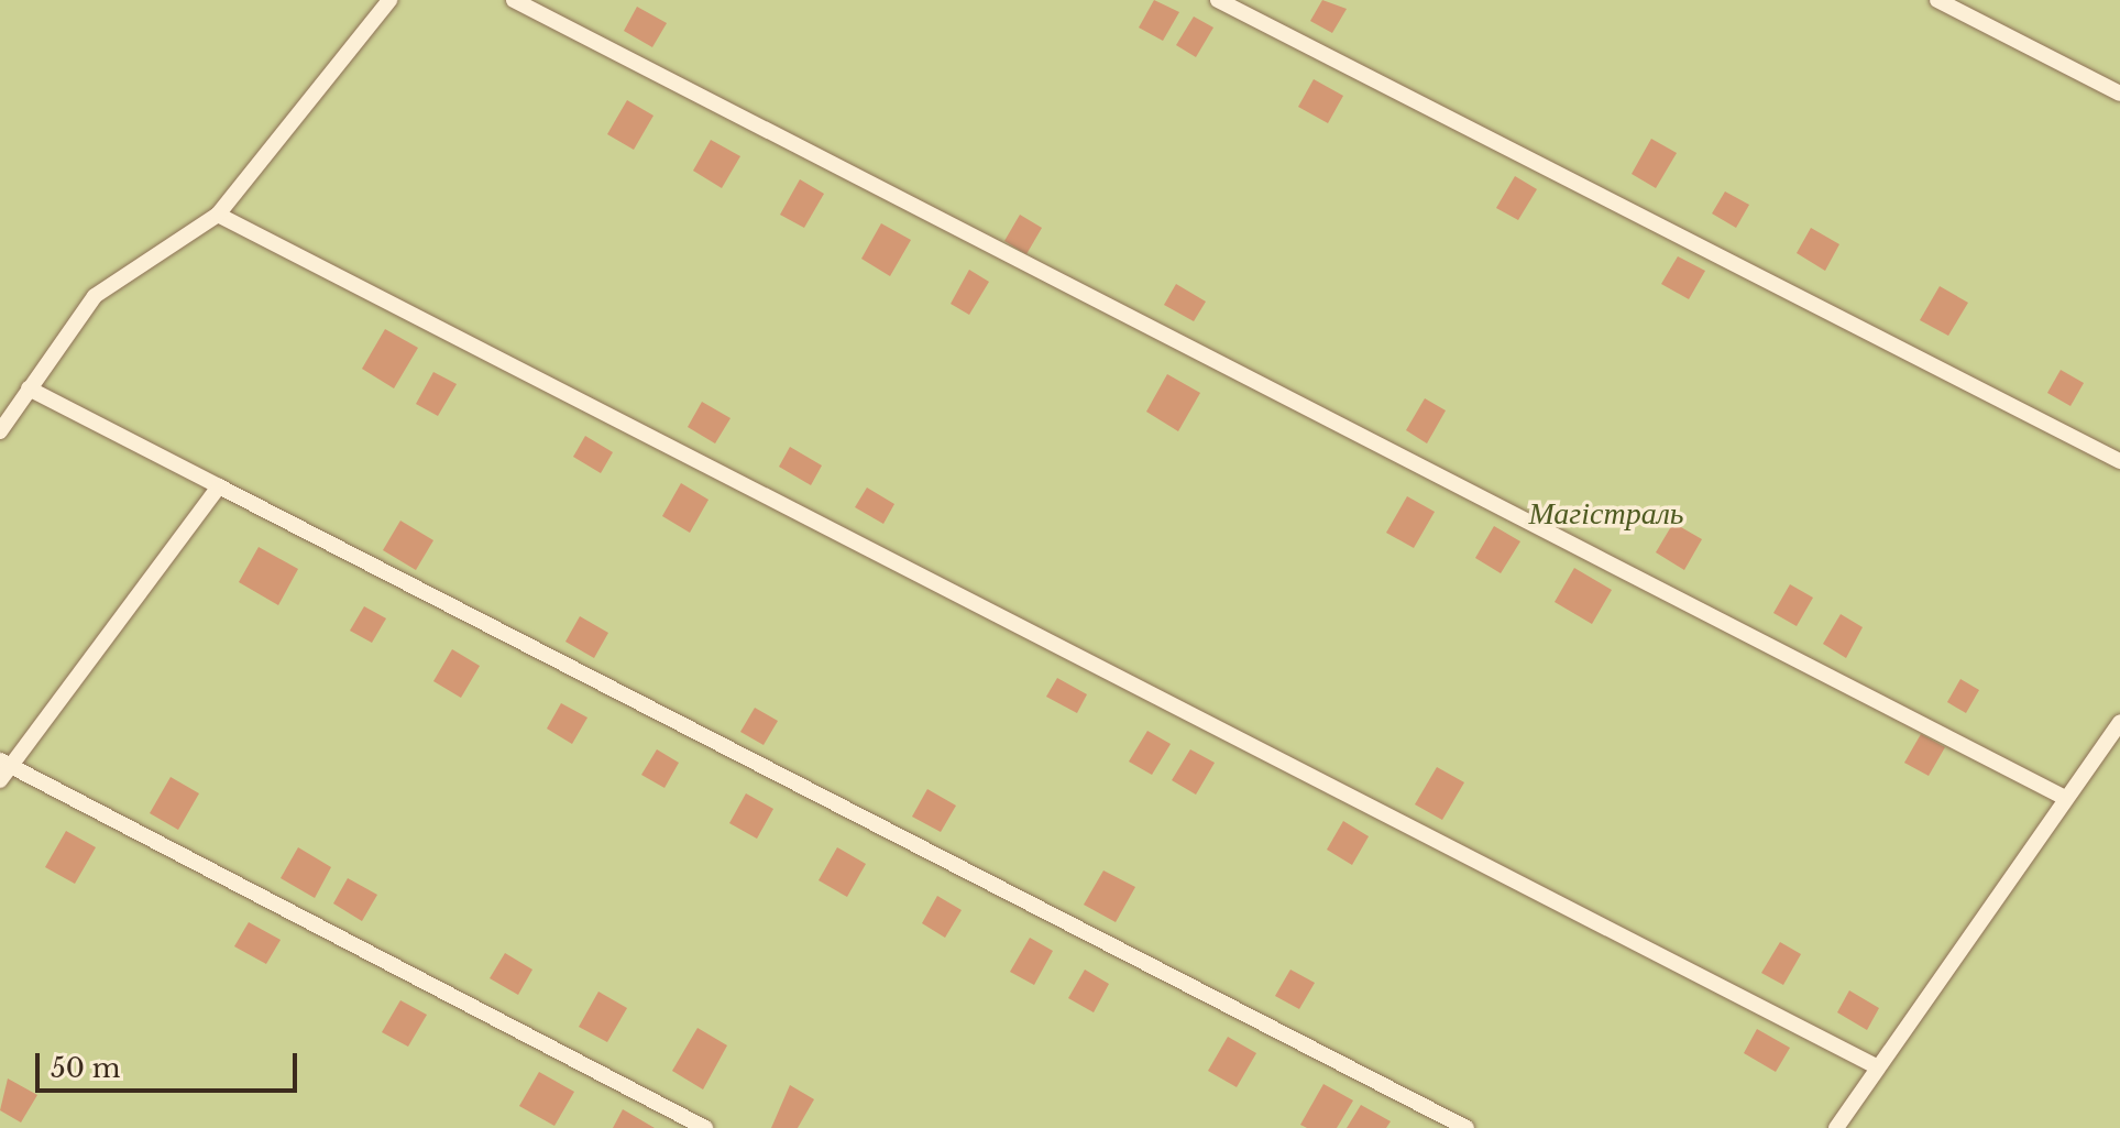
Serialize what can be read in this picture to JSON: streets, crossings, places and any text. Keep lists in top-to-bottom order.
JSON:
{
  "parks": ["Магістраль"],
  "scale_bar": "50 m"
}
